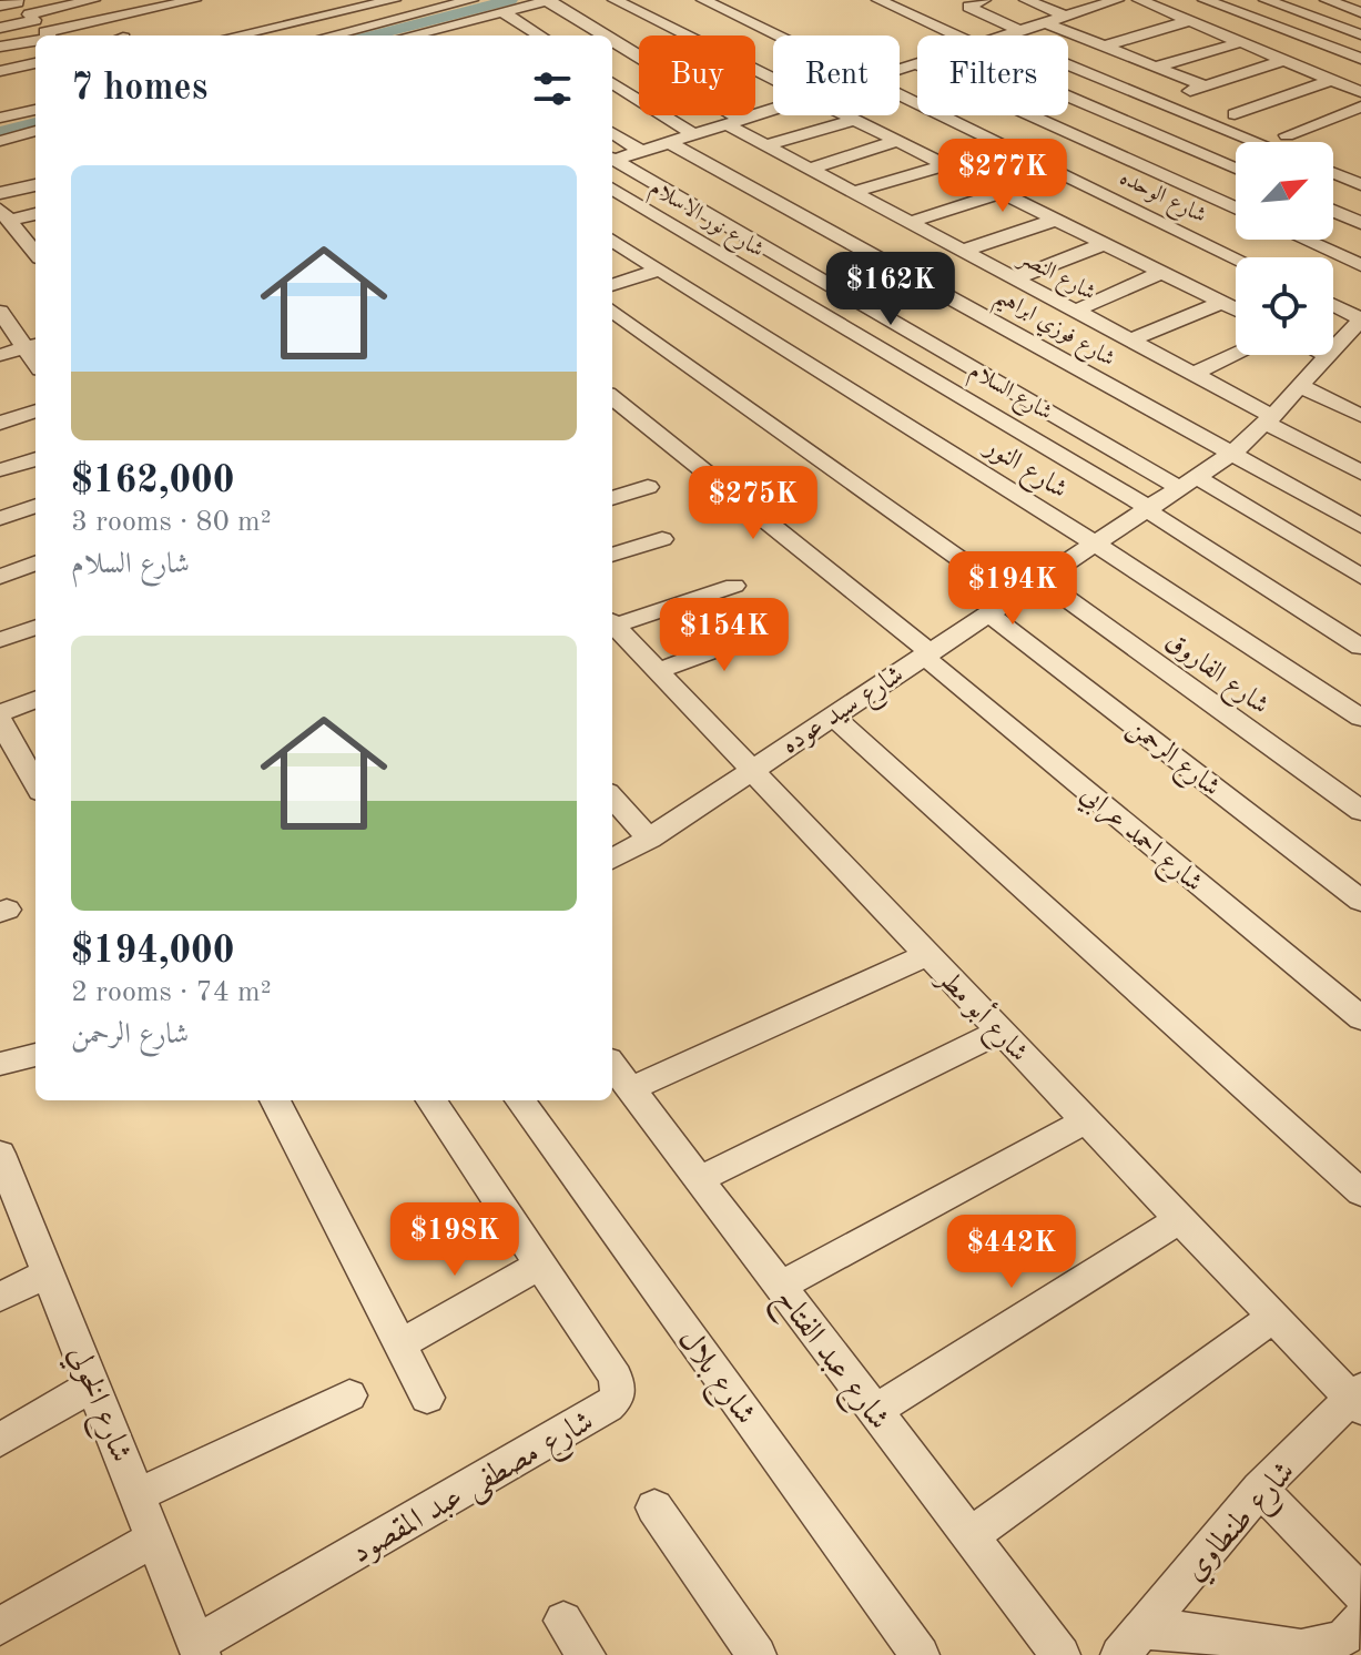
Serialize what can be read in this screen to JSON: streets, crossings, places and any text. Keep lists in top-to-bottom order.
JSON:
{
  "streets": {
    "street": [
      "شارع الوحده",
      "شارع نور الاسلام",
      "شارع النصر",
      "شارع فوزي ابراهيم",
      "شارع السلام",
      "شارع النور",
      "شارع الفاروق",
      "شارع سيد عوده",
      "شارع الرحمن",
      "شارع احمد عرابي",
      "شارع أبو مطر",
      "شارع عبد الفتاح",
      "شارع بلال",
      "شارع الخولي",
      "شارع مصطفى عبد المقصود",
      "شارع طنطاوي"
    ]
  },
  "crossings": [
    ["شارع نور الاسلام", "شارع سيد عوده"],
    ["شارع النصر", "شارع سيد عوده"],
    ["شارع فوزي ابراهيم", "شارع سيد عوده"],
    ["شارع السلام", "شارع سيد عوده"],
    ["شارع النور", "شارع سيد عوده"],
    ["شارع الفاروق", "شارع سيد عوده"],
    ["شارع سيد عوده", "شارع الرحمن"],
    ["شارع سيد عوده", "شارع احمد عرابي"],
    ["شارع سيد عوده", "شارع أبو مطر"],
    ["شارع أبو مطر", "شارع طنطاوي"],
    ["شارع الخولي", "شارع مصطفى عبد المقصود"]
  ],
  "north": "top right",
  "page": {
    "chip": ["Buy", "Rent", "Filters"],
    "heading": "7 homes",
    "price": [
      "$277K",
      "$162K",
      "$275K",
      "$194K",
      "$154K",
      "$198K",
      "$442K"
    ],
    "list": [
      {
        "name": "$162,000",
        "note": "3 rooms · 80 m² · شارع السلام"
      },
      {
        "name": "$194,000",
        "note": "2 rooms · 74 m² · شارع الرحمن"
      }
    ]
  }
}
